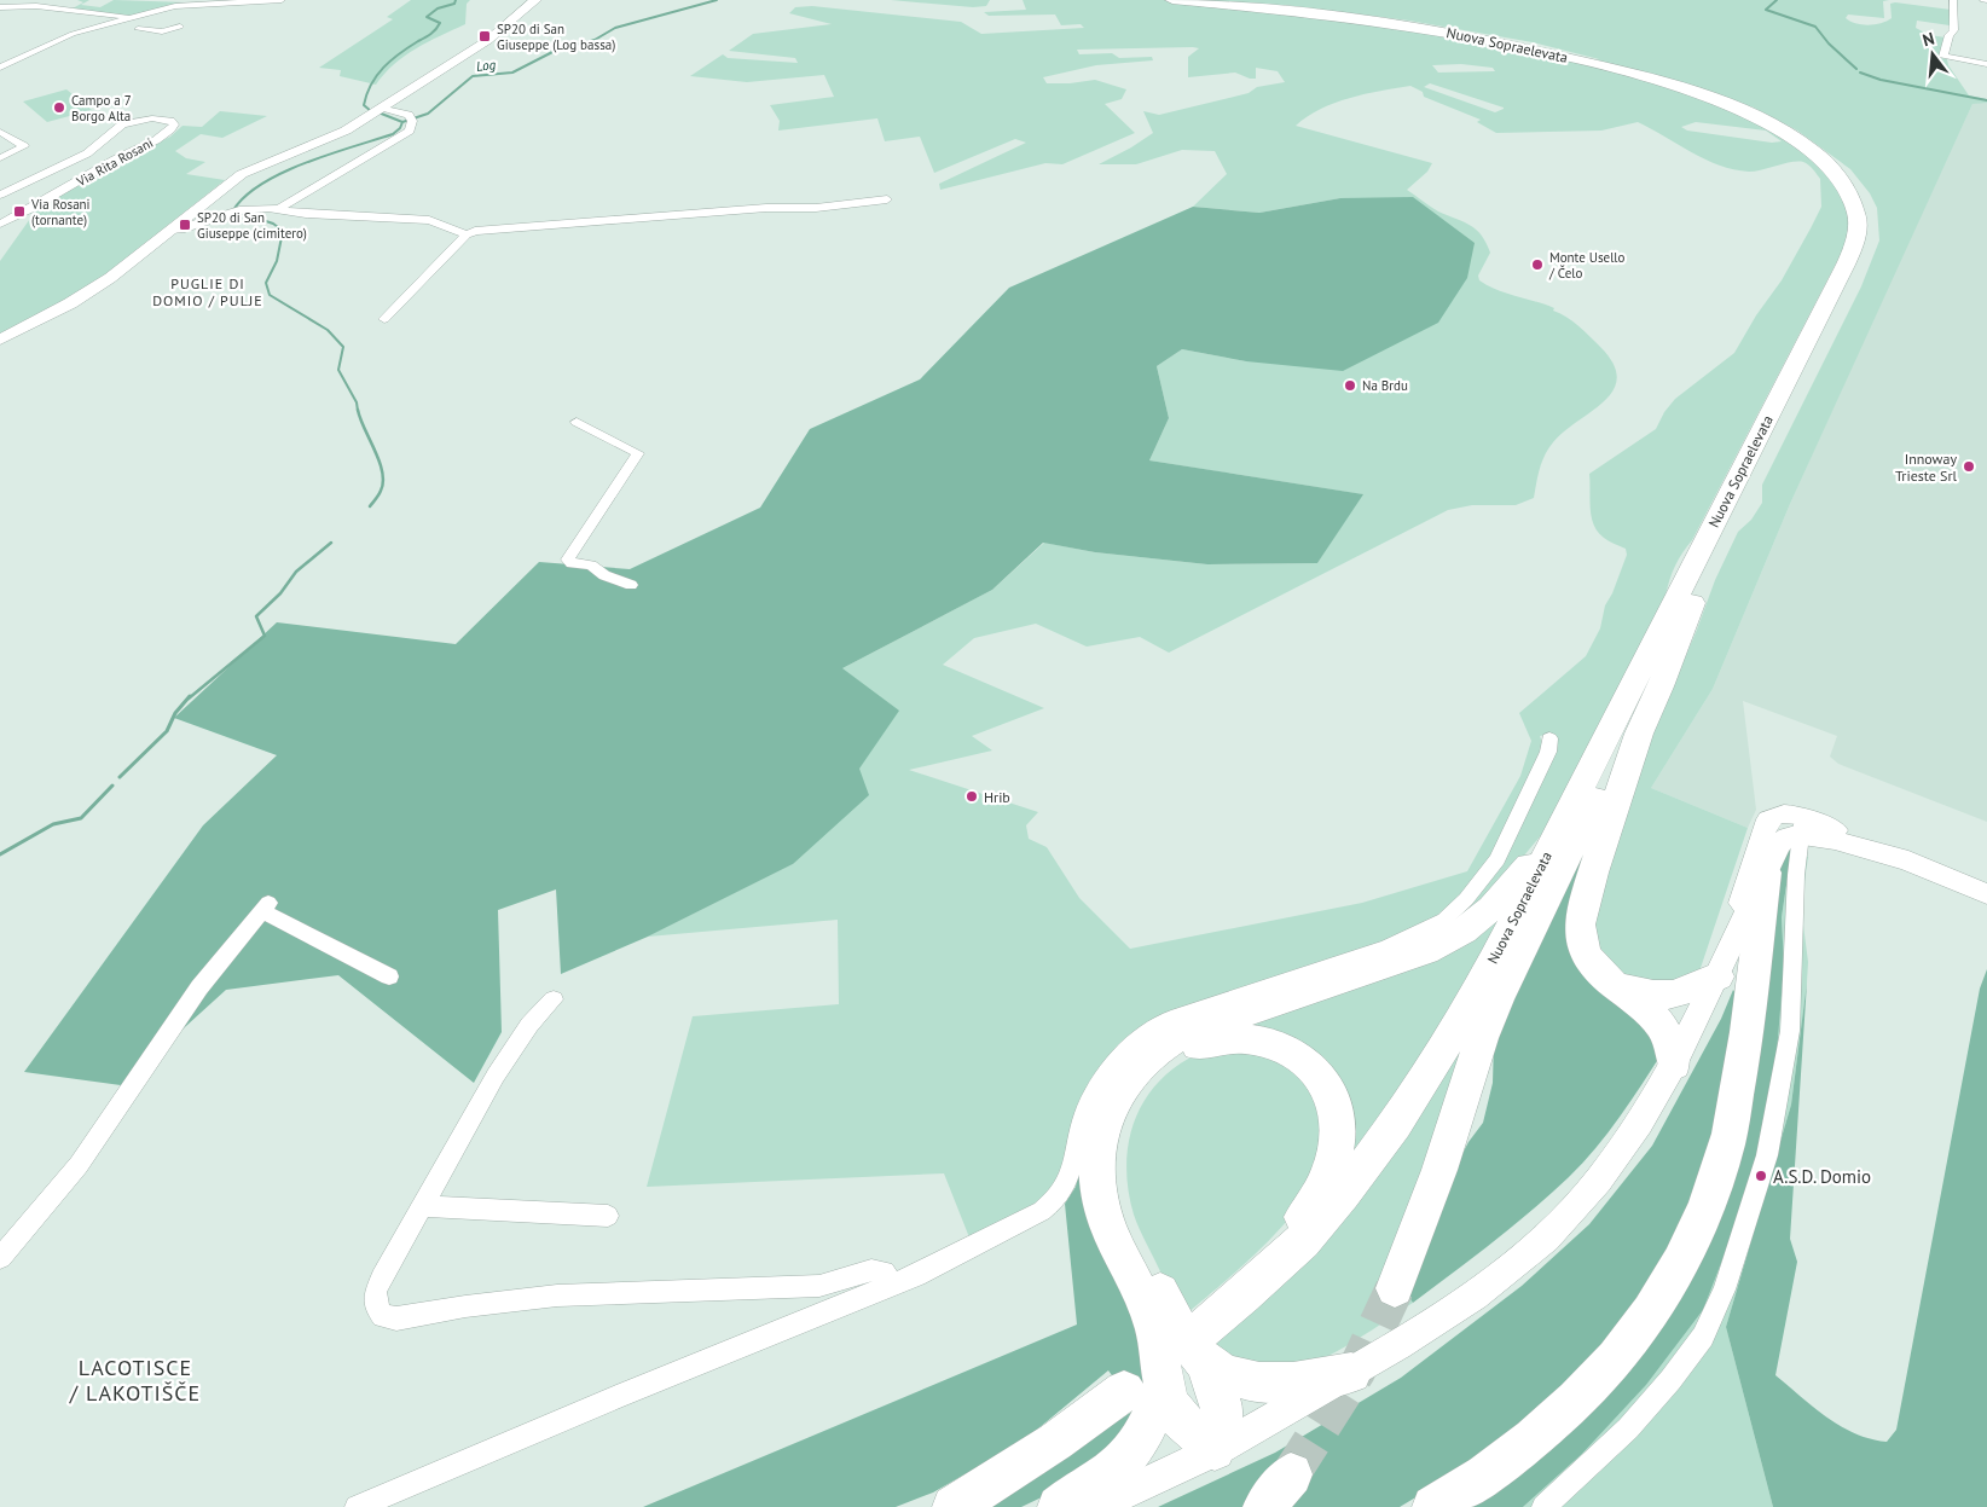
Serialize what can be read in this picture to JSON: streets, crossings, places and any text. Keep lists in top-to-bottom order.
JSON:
{
  "streets": {
    "highway": ["Nuova Sopraelevata"],
    "street": ["Via Rita Rosani"]
  },
  "districts": ["PUGLIE DI DOMIO / PULJE", "LACOTISCE / LAKOTIŠČE"],
  "water": ["Log"],
  "places": {
    "transit": ["SP20 di San Giuseppe (Log bassa)", "Via Rosani (tornante)", "SP20 di San Giuseppe (cimitero)"],
    "other": [
      "Campo a 7 Borgo Alta",
      "Monte Usello / Čelo",
      "Na Brdu",
      "Innoway Trieste Srl",
      "Hrib",
      "A.S.D. Domio"
    ]
  },
  "north": "top"
}
